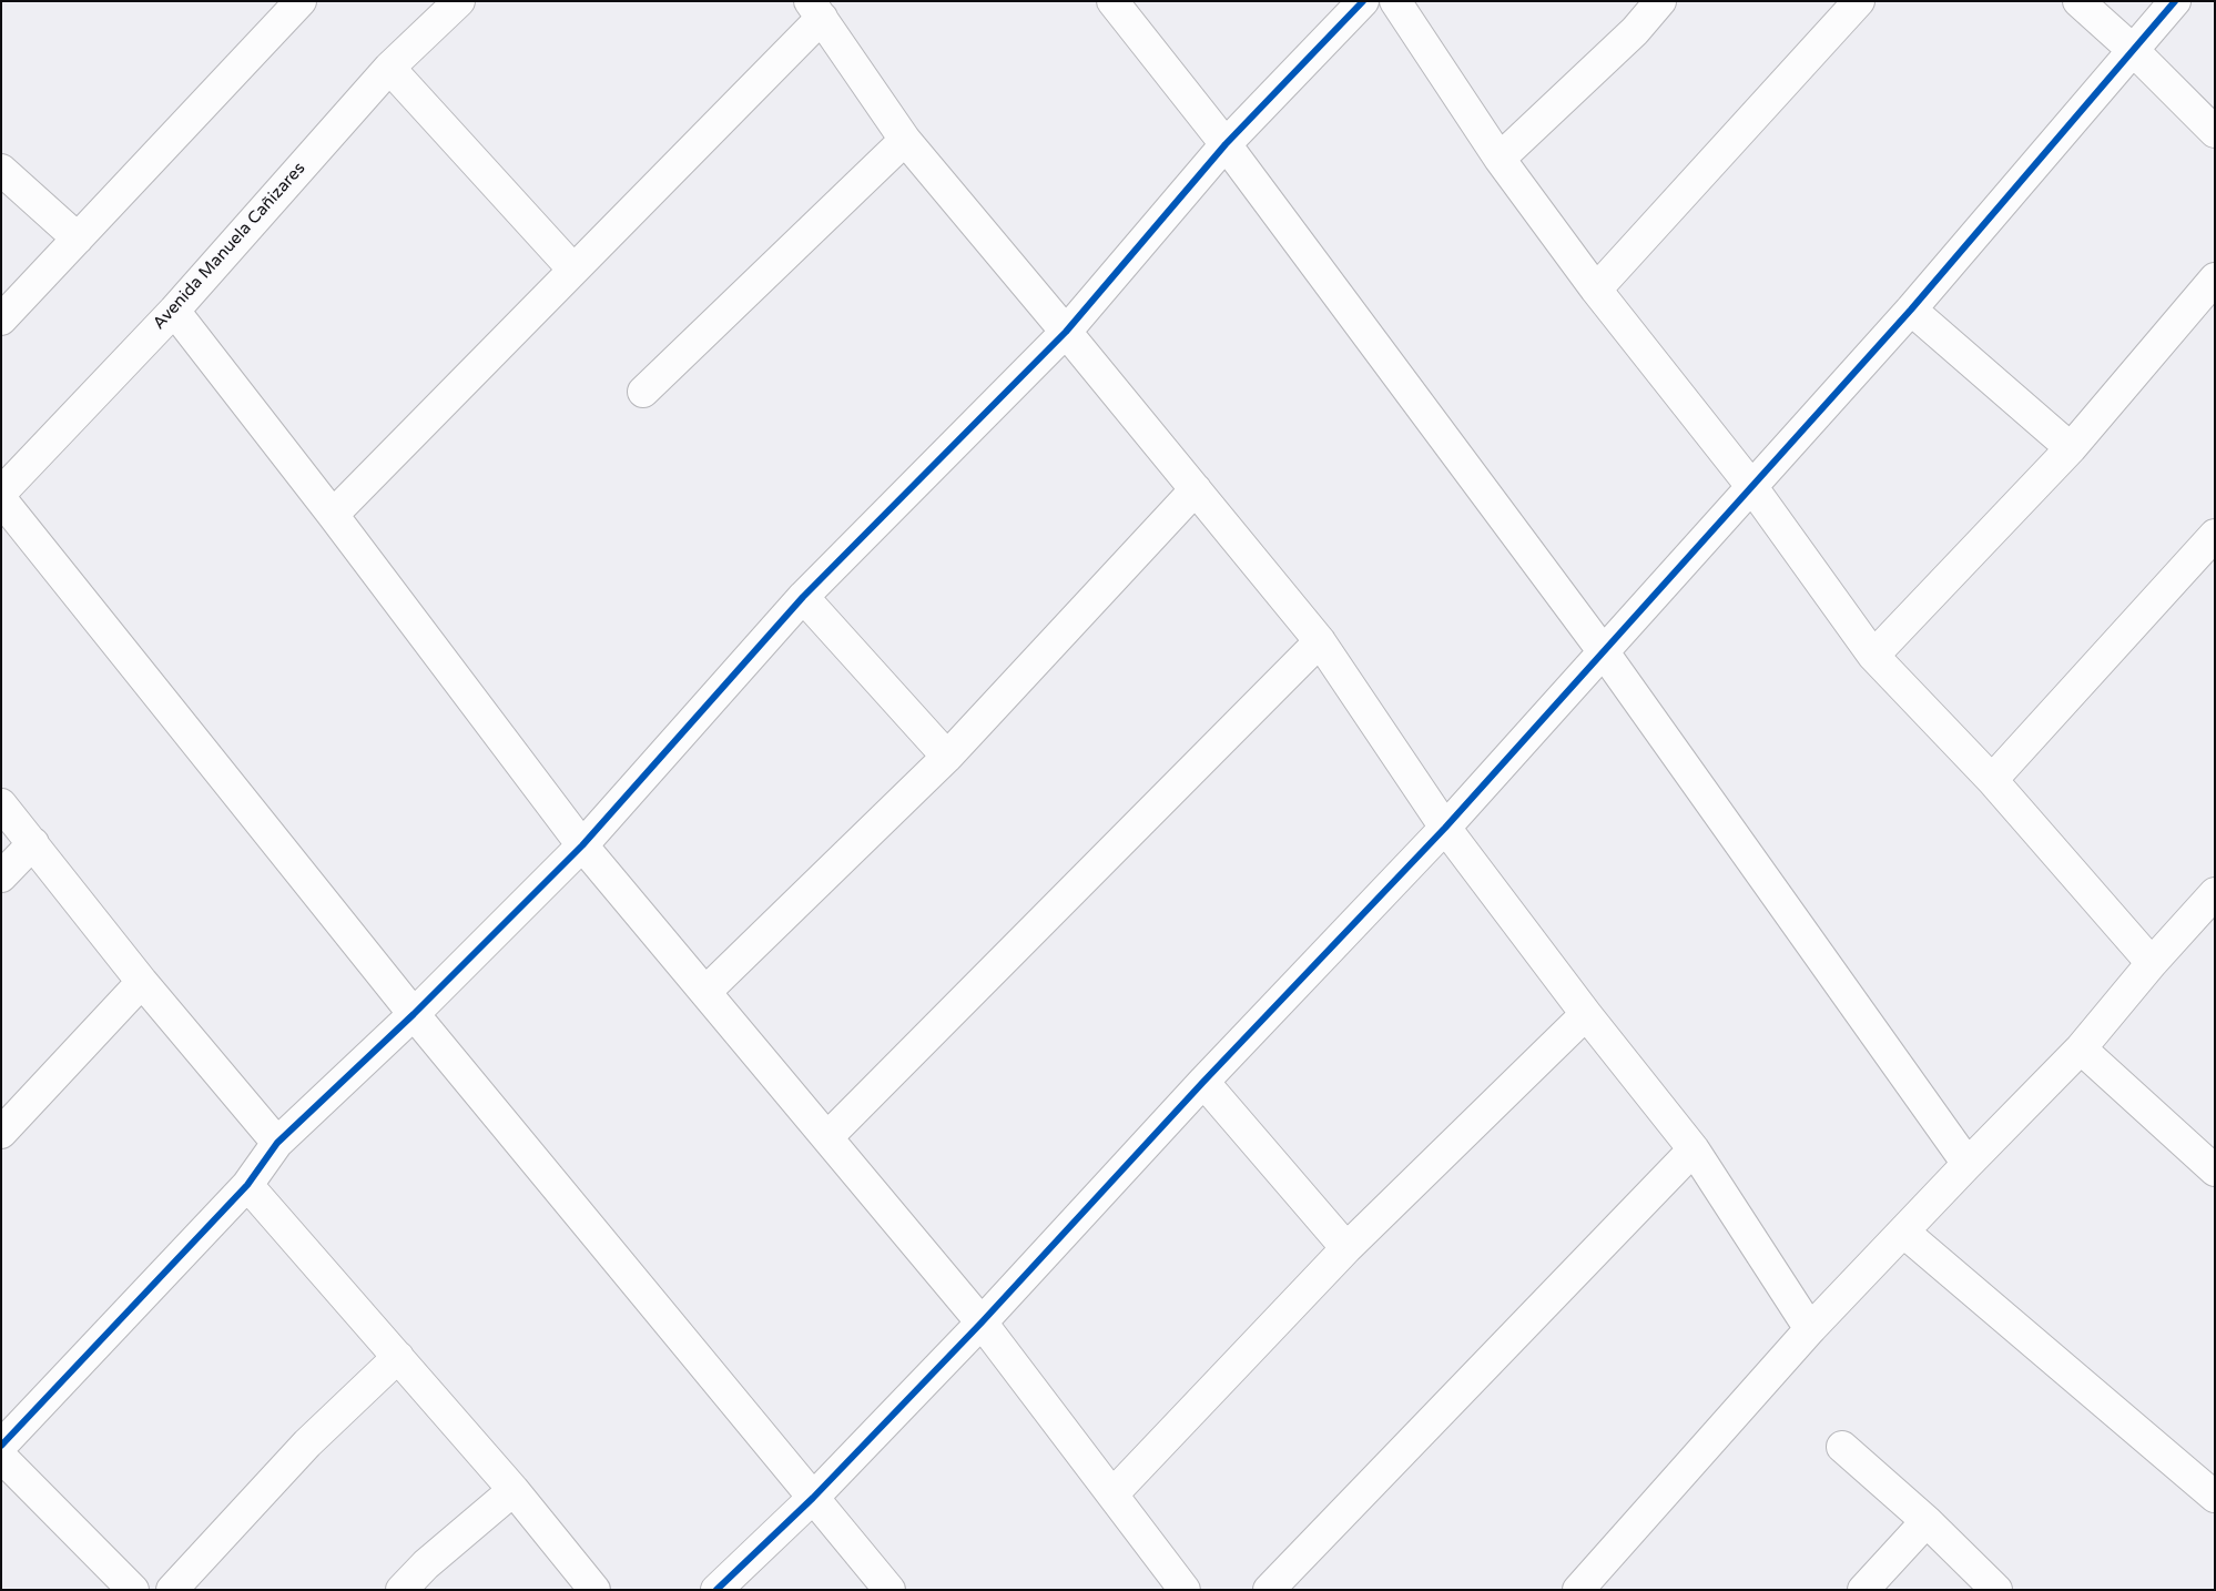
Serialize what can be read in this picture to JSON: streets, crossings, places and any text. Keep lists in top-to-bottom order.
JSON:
{
  "streets": {
    "street": ["Avenida Manuela Cañizares"]
  }
}
